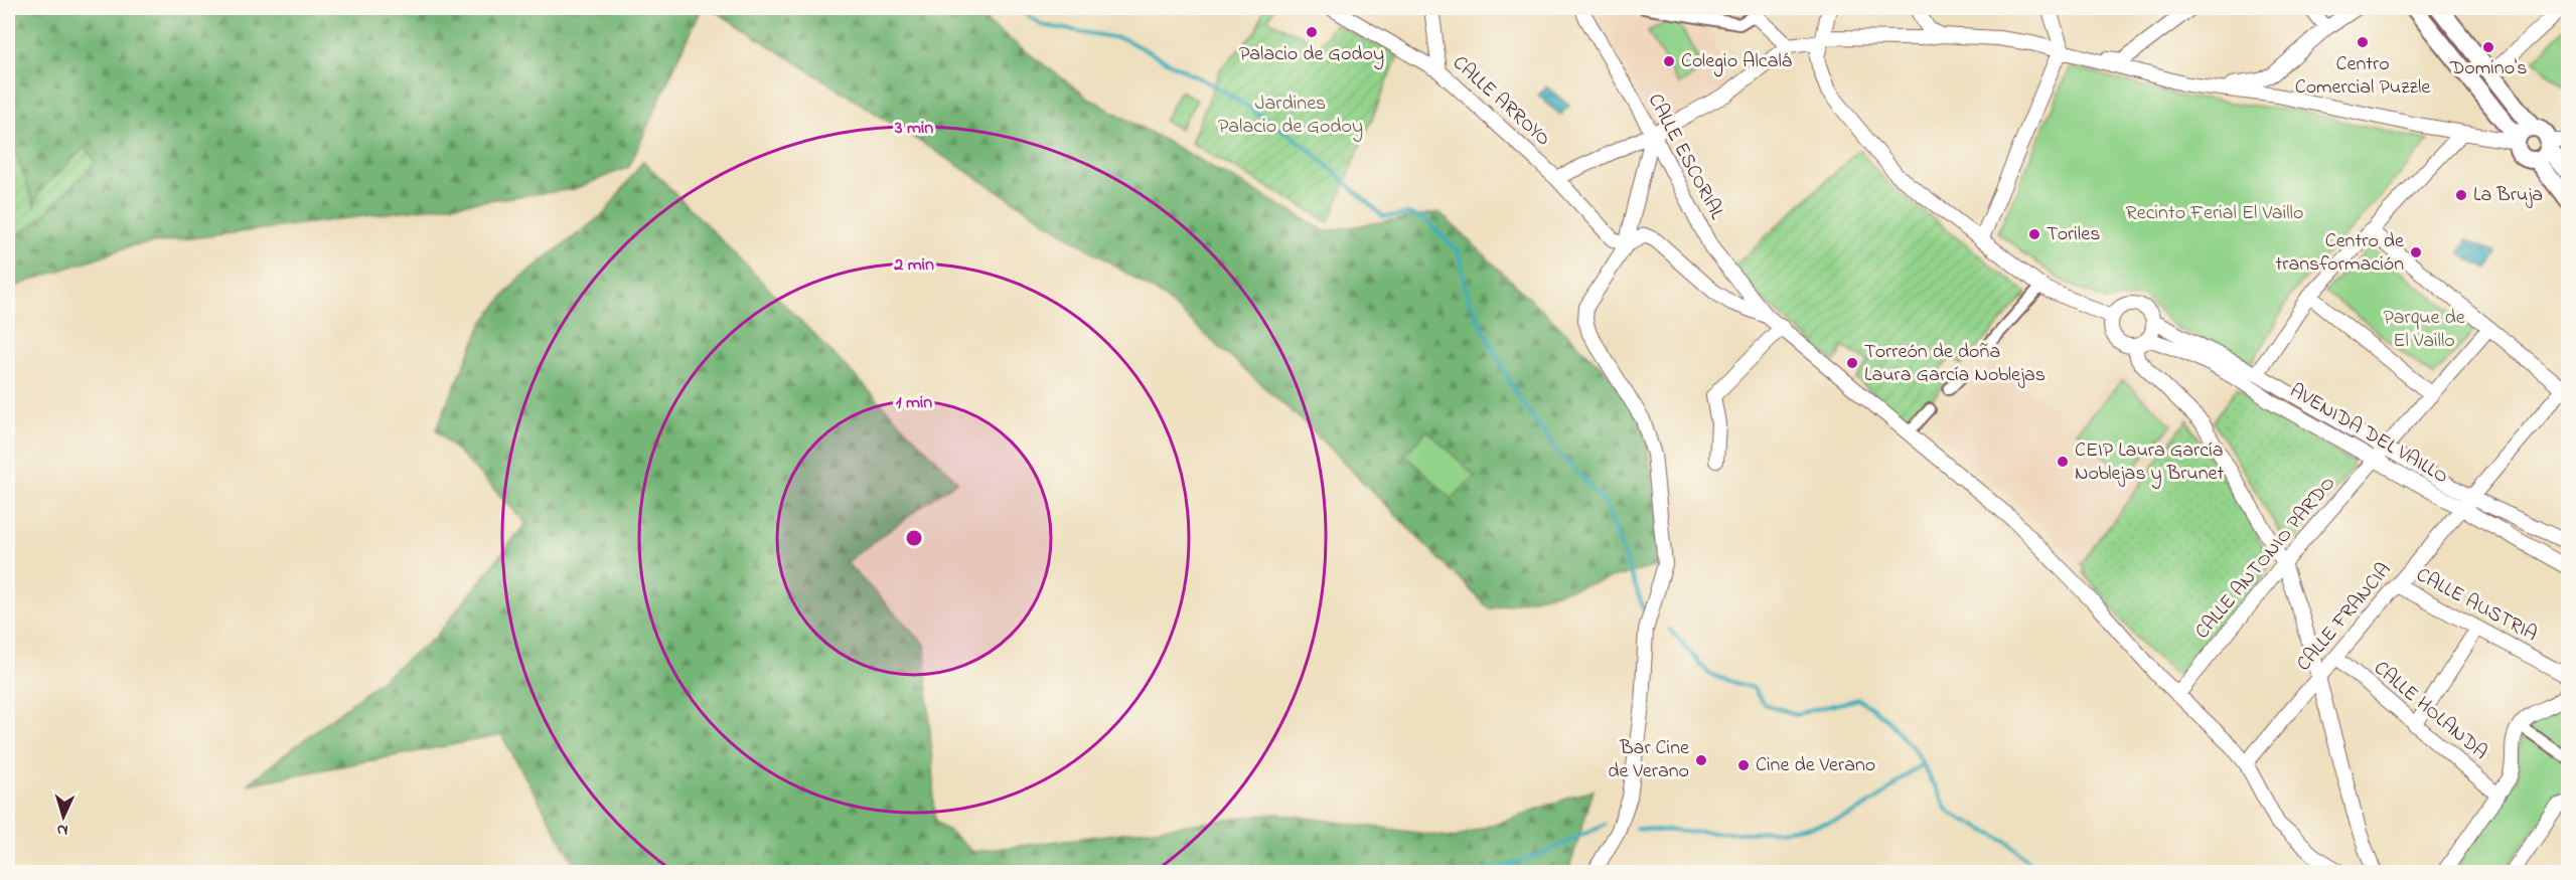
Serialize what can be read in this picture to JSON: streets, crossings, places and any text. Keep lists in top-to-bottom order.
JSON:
{
  "streets": {
    "street": [
      "CALLE ARROYO",
      "CALLE ESCORIAL",
      "AVENIDA DEL VAILLO",
      "CALLE ANTONIO PARDO",
      "CALLE AUSTRIA",
      "CALLE FRANCIA",
      "CALLE HOLANDA"
    ]
  },
  "crossings": [
    ["AVENIDA DEL VAILLO", "CALLE ANTONIO PARDO"],
    ["AVENIDA DEL VAILLO", "CALLE FRANCIA"],
    ["CALLE AUSTRIA", "CALLE FRANCIA"],
    ["CALLE FRANCIA", "CALLE HOLANDA"]
  ],
  "parks": ["Jardines Palacio de Godoy", "Recinto Ferial El Vaillo", "Parque de El Vaillo"],
  "places": [
    "Palacio de Godoy",
    "Centro Comercial Puzzle",
    "Domino's",
    "Colegio Alcalá",
    "La Bruja",
    "Toriles",
    "Centro de transformación",
    "Torreón de doña Laura García Noblejas",
    "CEIP Laura García Noblejas y Brunet",
    "Bar Cine de Verano",
    "Cine de Verano"
  ],
  "north": "bottom",
  "rings": ["3 min", "2 min", "1 min"]
}
